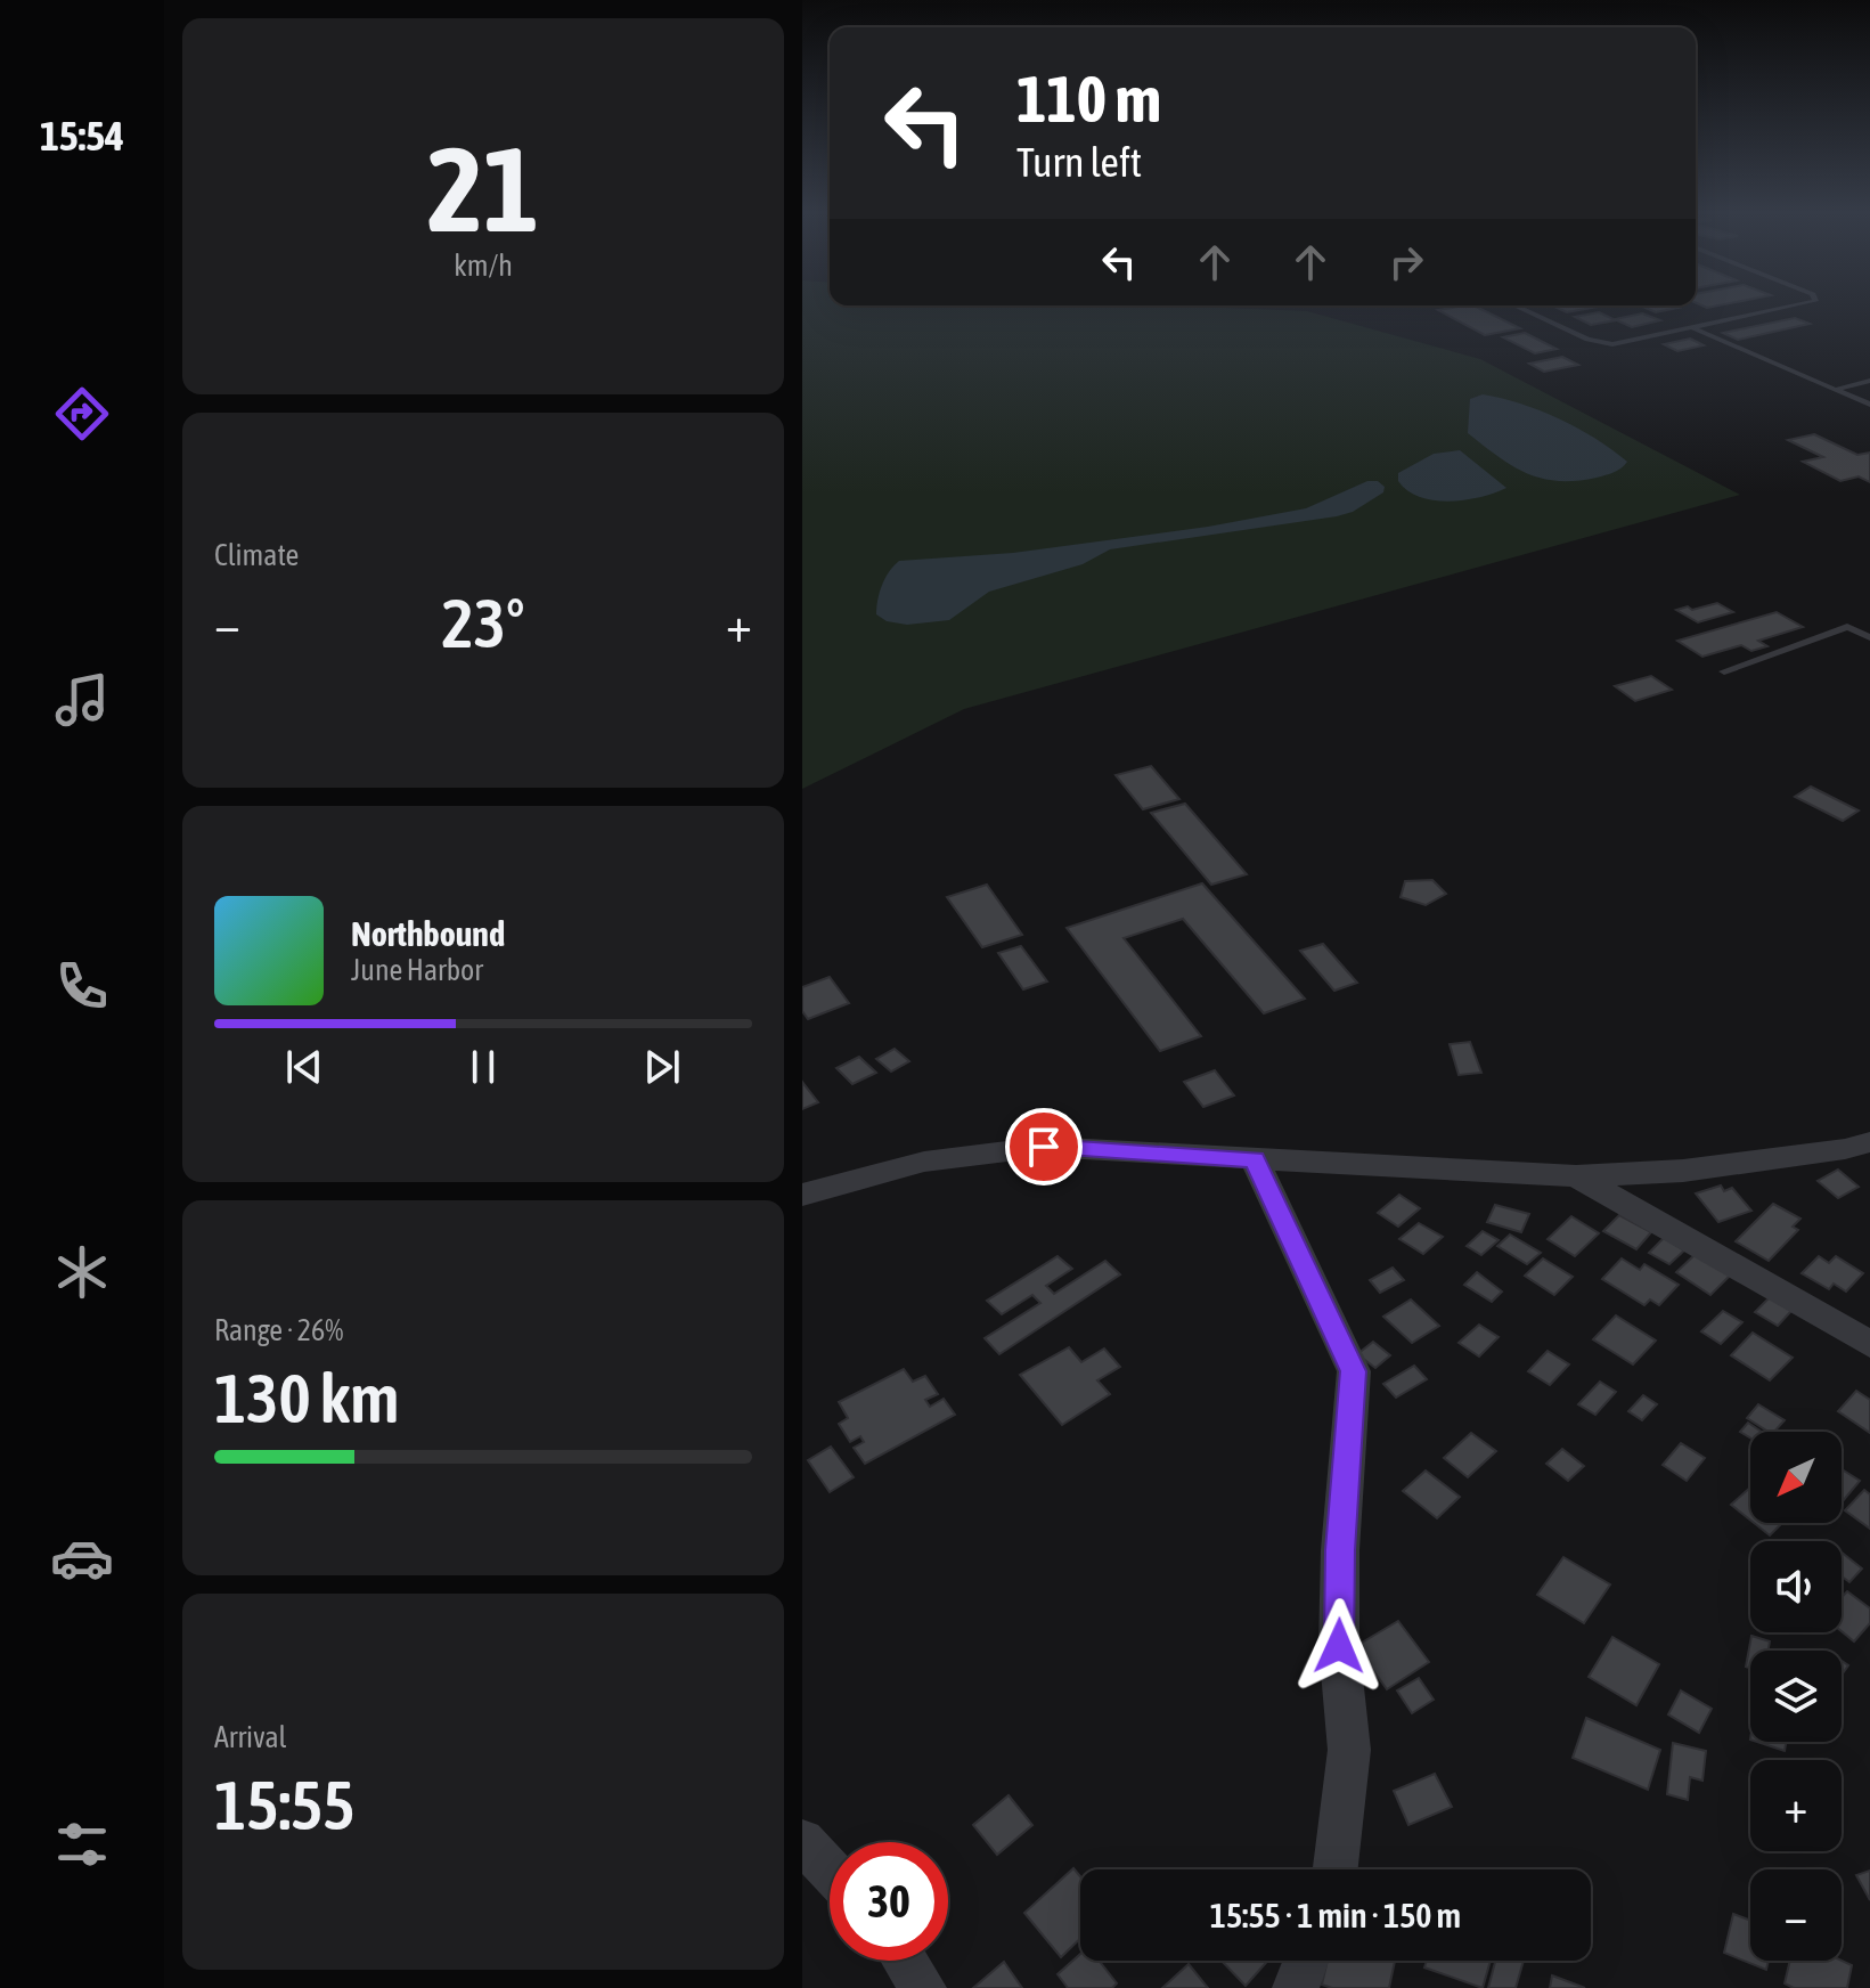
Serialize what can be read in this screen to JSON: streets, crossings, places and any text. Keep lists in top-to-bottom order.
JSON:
{
  "north": "bottom left",
  "page": {
    "tabs": "15:54",
    "tile": [
      ["21", "km/h"],
      "Climate",
      ["Range · 26%", "130 km"],
      ["Arrival", "15:55"]
    ],
    "turn": ["110 m", "Turn left"],
    "heat": ["−", "23°", "+"],
    "song": ["Northbound", "June Harbor"],
    "map_buttons": ["+", "−"],
    "limit": "30",
    "trip": "15:55 · 1 min · 150 m"
  }
}
